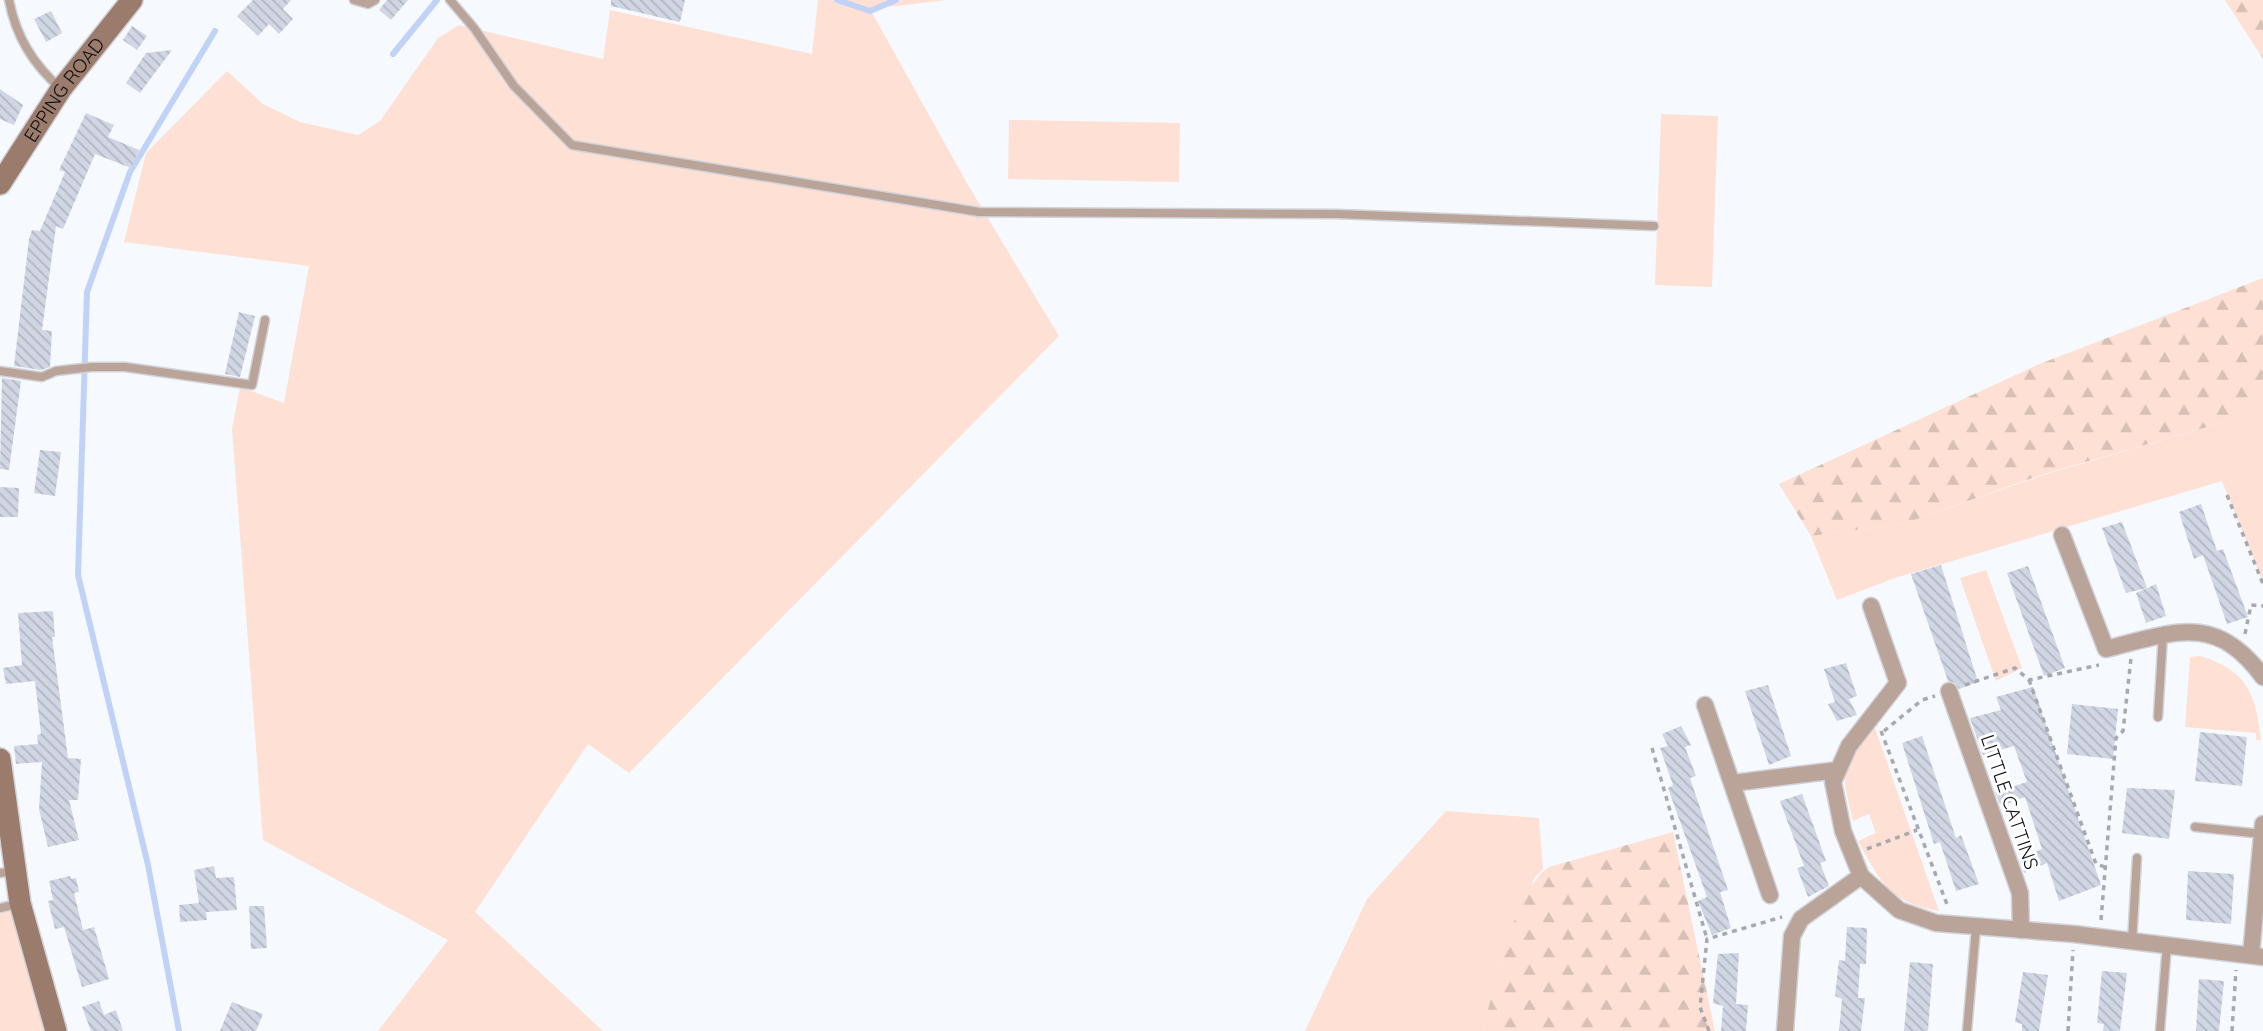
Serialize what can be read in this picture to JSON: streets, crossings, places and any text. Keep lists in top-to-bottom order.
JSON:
{
  "streets": {
    "main road": ["EPPING ROAD"],
    "street": ["LITTLE CATTINS"]
  }
}
